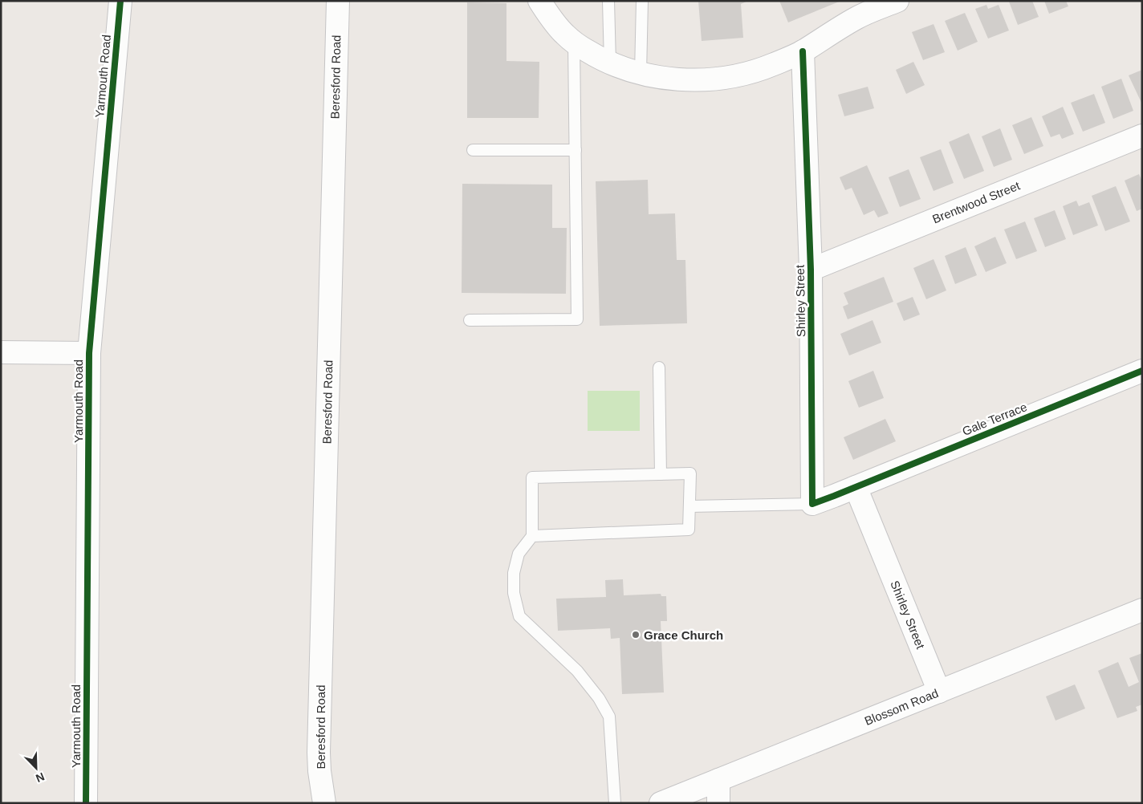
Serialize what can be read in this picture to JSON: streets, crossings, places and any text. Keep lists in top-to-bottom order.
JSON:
{
  "streets": {
    "street": [
      "Yarmouth Road",
      "Beresford Road",
      "Brentwood Street",
      "Shirley Street",
      "Gale Terrace",
      "Blossom Road"
    ]
  },
  "crossings": [
    ["Brentwood Street", "Shirley Street"],
    ["Shirley Street", "Gale Terrace"],
    ["Shirley Street", "Blossom Road"]
  ],
  "places": ["Grace Church"],
  "north": "bottom right"
}
